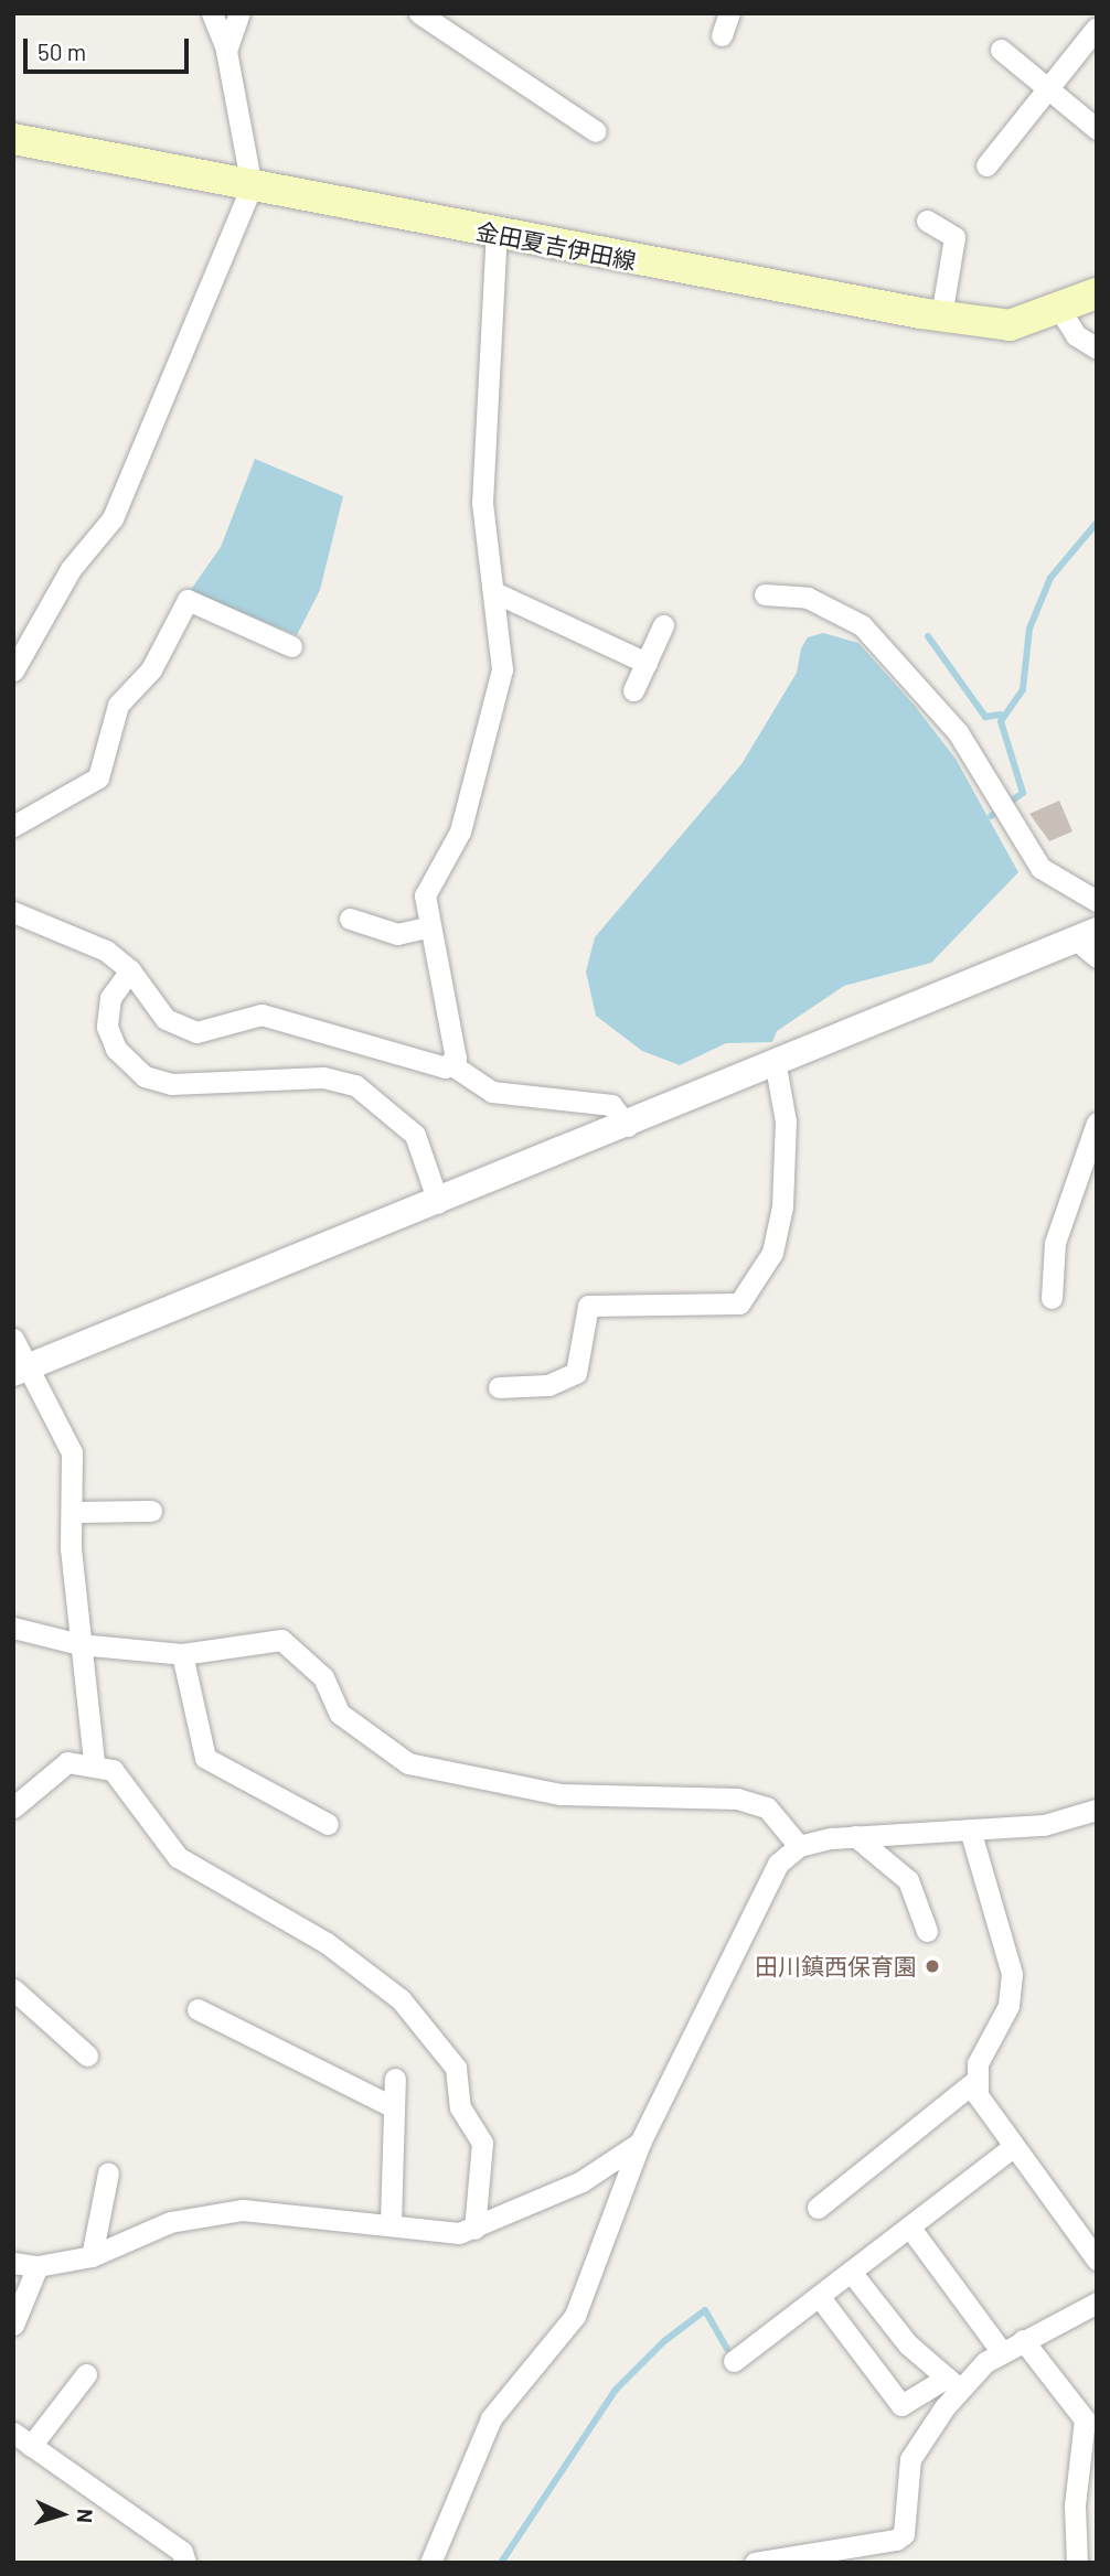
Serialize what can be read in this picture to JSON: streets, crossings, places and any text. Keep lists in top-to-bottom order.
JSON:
{
  "streets": {
    "main road": ["金田夏吉伊田線"]
  },
  "places": ["田川鎮西保育園"],
  "scale_bar": "50 m",
  "north": "right"
}
